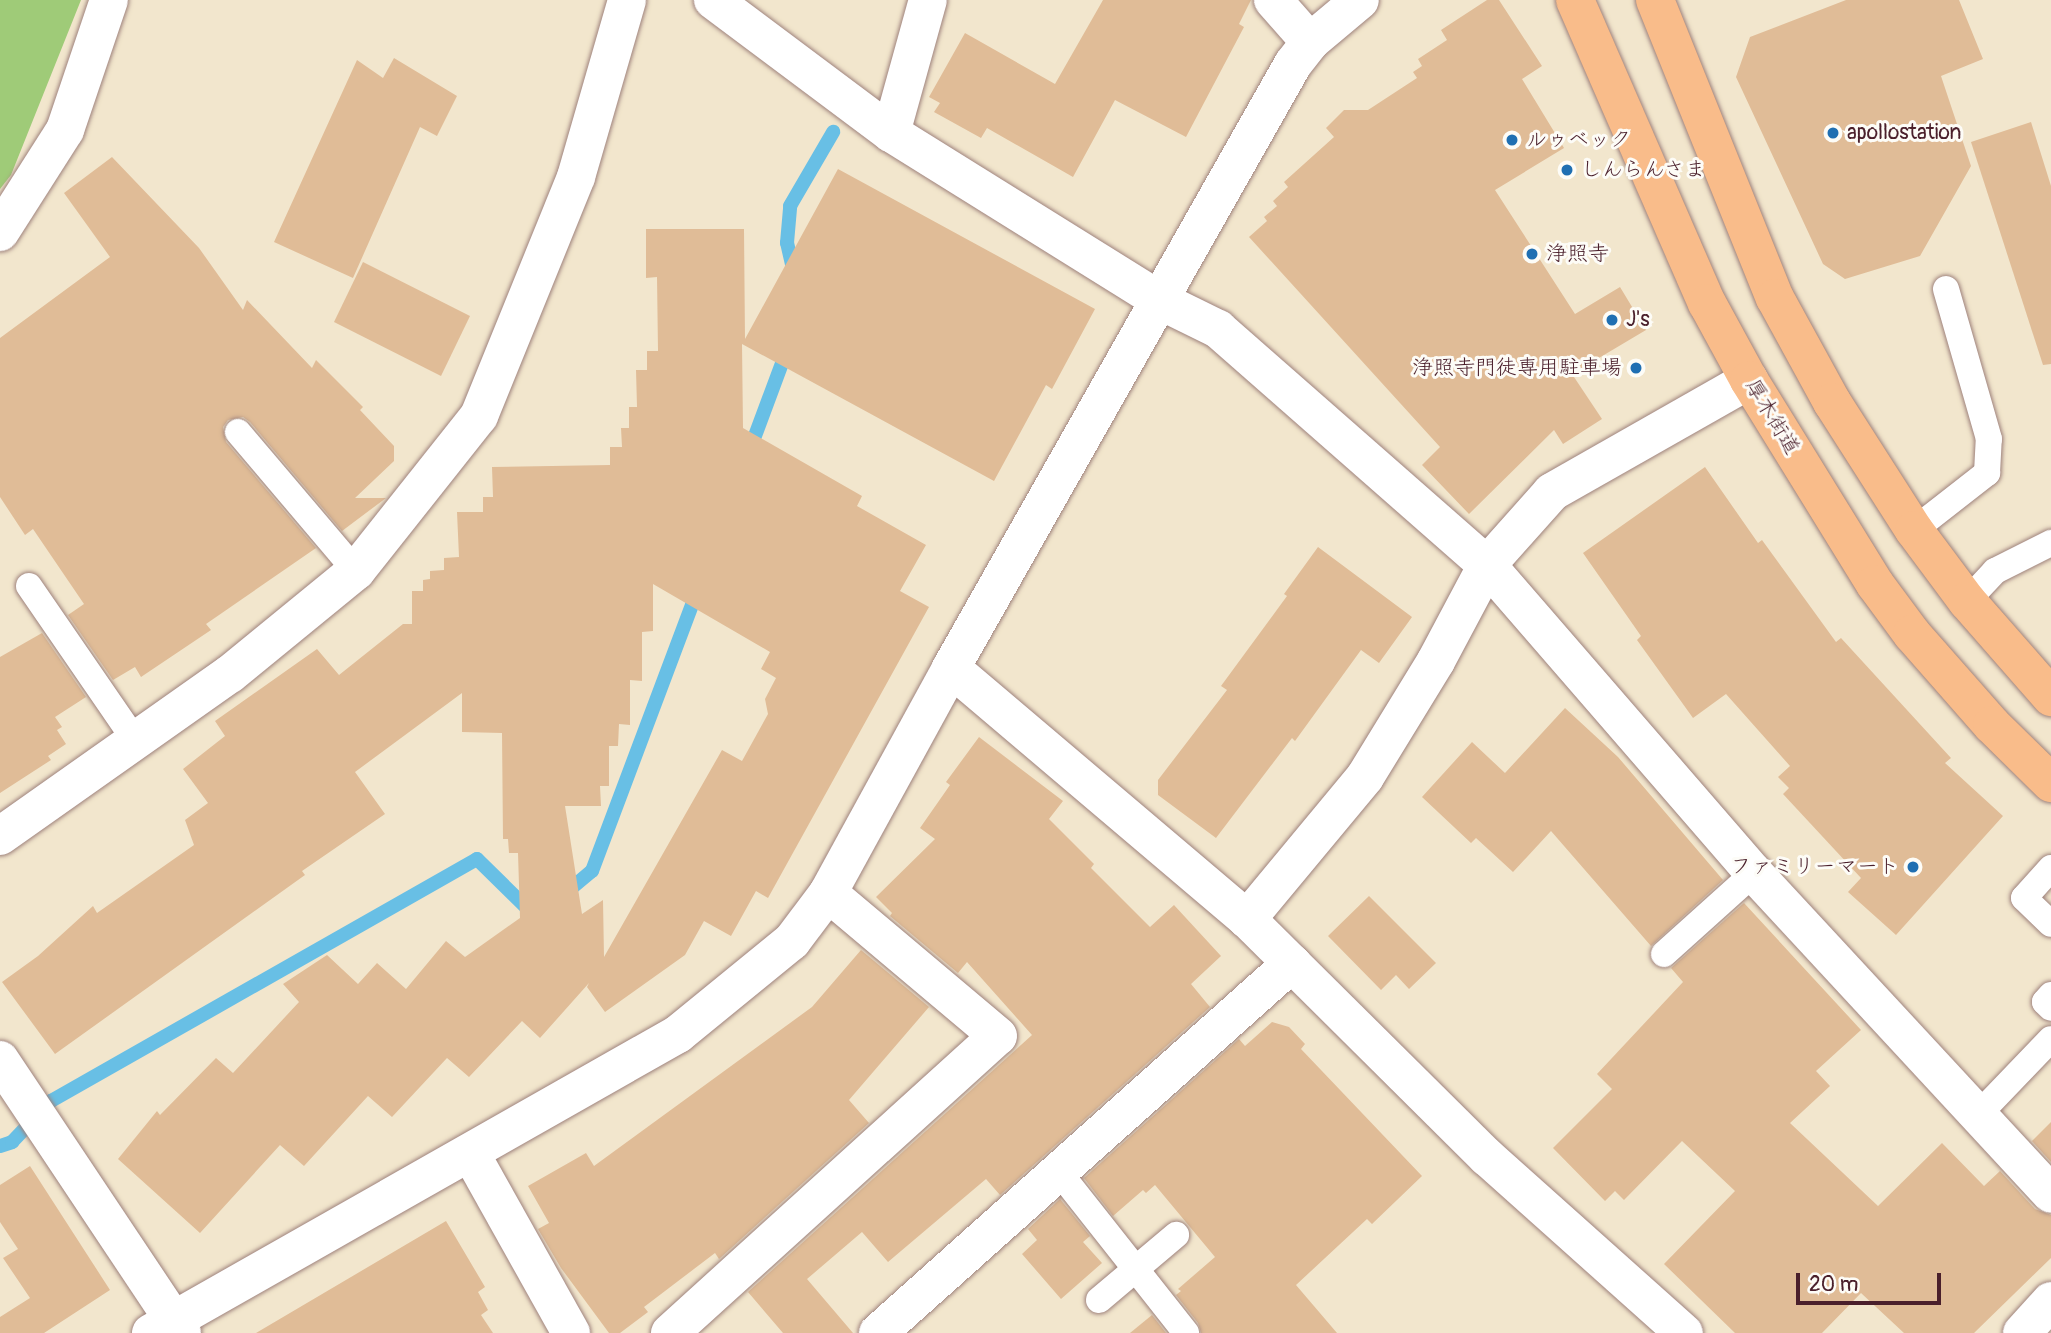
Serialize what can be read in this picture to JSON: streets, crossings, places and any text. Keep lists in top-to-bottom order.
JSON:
{
  "streets": {
    "highway": ["厚木街道"]
  },
  "places": [
    "apollostation",
    "ルゥベック",
    "しんらんさま",
    "浄照寺",
    "J's",
    "浄照寺門徒専用駐車場",
    "ファミリーマート"
  ],
  "scale_bar": "20 m"
}
